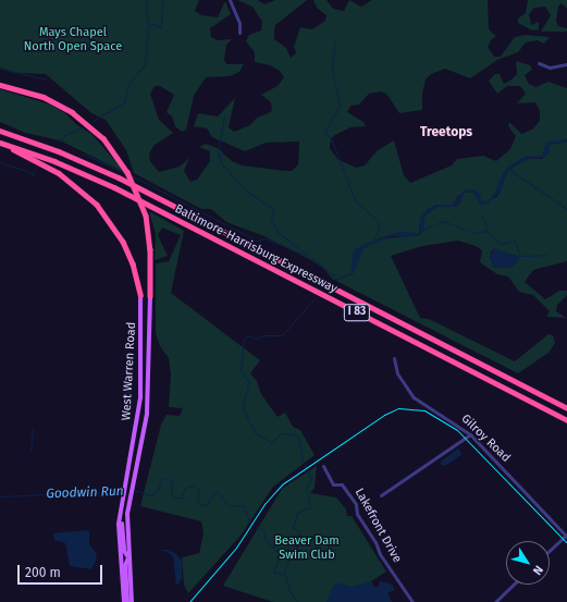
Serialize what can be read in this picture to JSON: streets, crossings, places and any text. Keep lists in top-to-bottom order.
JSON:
{
  "streets": {
    "highway": ["Baltimore-Harrisburg Expressway", "I 83"],
    "main road": ["West Warren Road"],
    "street": ["Gilroy Road", "Lakefront Drive"]
  },
  "districts": ["Treetops"],
  "water": ["Goodwin Run"],
  "parks": ["Mays Chapel North Open Space", "Beaver Dam Swim Club"],
  "scale_bar": "200 m",
  "north": "bottom right"
}
